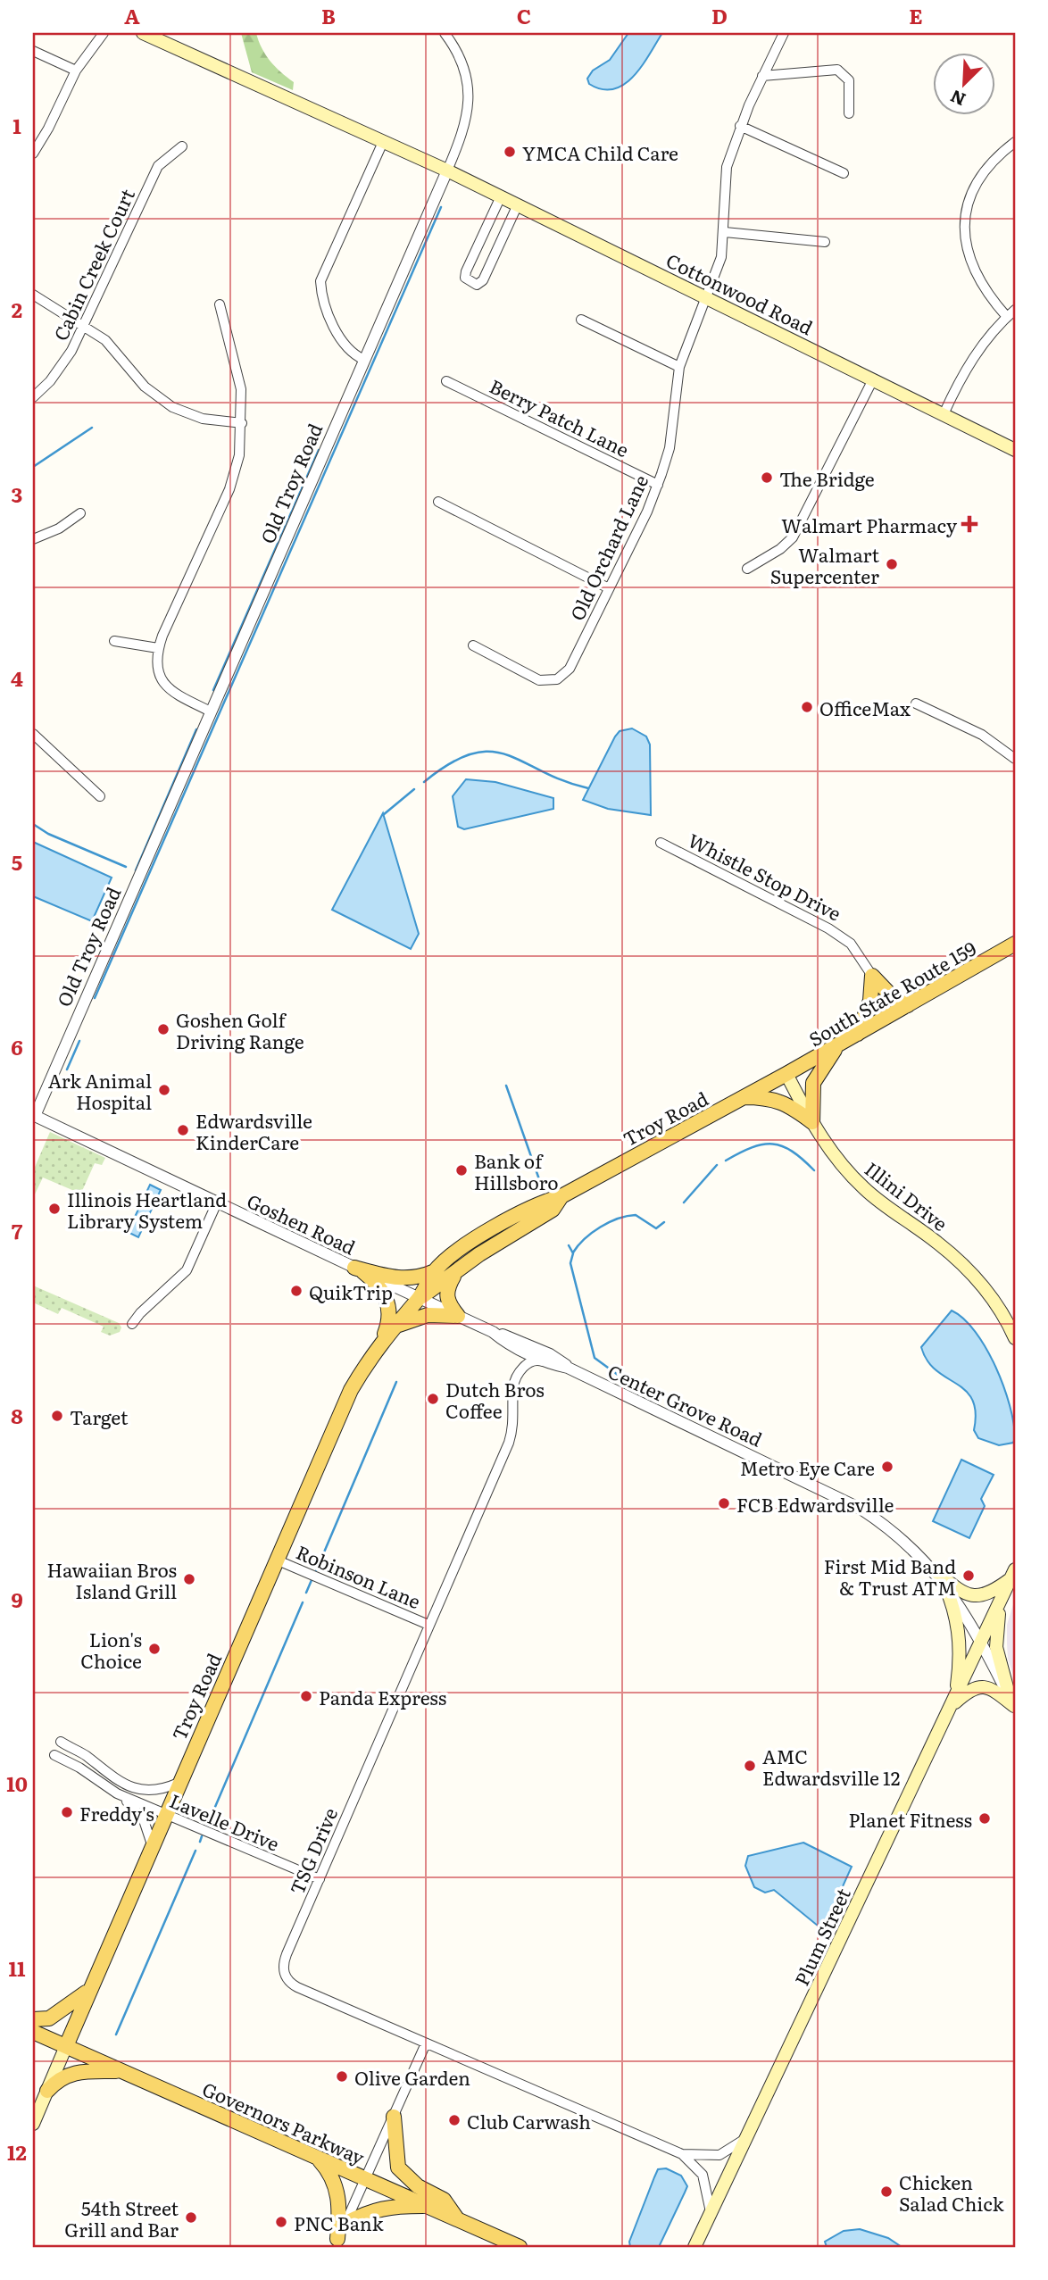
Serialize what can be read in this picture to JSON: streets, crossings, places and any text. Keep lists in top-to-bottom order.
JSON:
{
  "streets": {
    "main road": [
      "Cottonwood Road",
      "Whistle Stop Drive",
      "South State Route 159",
      "Troy Road",
      "Illini Drive",
      "Plum Street",
      "Governors Parkway"
    ],
    "street": [
      "Cabin Creek Court",
      "Berry Patch Lane",
      "Old Troy Road",
      "Old Orchard Lane",
      "Goshen Road",
      "Center Grove Road",
      "Robinson Lane",
      "Lavelle Drive",
      "TSG Drive"
    ]
  },
  "crossings": [
    ["Cottonwood Road", "Old Troy Road"],
    ["Cottonwood Road", "Old Orchard Lane"],
    ["Berry Patch Lane", "Old Orchard Lane"],
    ["Old Troy Road", "Goshen Road"],
    ["Whistle Stop Drive", "South State Route 159"],
    ["South State Route 159", "Troy Road"],
    ["South State Route 159", "Illini Drive"],
    ["Troy Road", "Illini Drive"],
    ["Troy Road", "Goshen Road"],
    ["Troy Road", "Center Grove Road"],
    ["Troy Road", "Robinson Lane"],
    ["Troy Road", "Lavelle Drive"],
    ["Troy Road", "Governors Parkway"],
    ["Goshen Road", "Center Grove Road"],
    ["Center Grove Road", "TSG Drive"],
    ["Center Grove Road", "Plum Street"],
    ["Robinson Lane", "TSG Drive"],
    ["Lavelle Drive", "TSG Drive"],
    ["TSG Drive", "Plum Street"]
  ],
  "places": {
    "other": [
      "YMCA Child Care",
      "The Bridge",
      "Walmart Supercenter",
      "OfficeMax",
      "Goshen Golf Driving Range",
      "Ark Animal Hospital",
      "Edwardsville KinderCare",
      "Bank of Hillsboro",
      "Illinois Heartland Library System",
      "QuikTrip",
      "Dutch Bros Coffee",
      "Target",
      "Metro Eye Care",
      "FCB Edwardsville",
      "First Mid Band & Trust ATM",
      "Hawaiian Bros Island Grill",
      "Lion's Choice",
      "Panda Express",
      "AMC Edwardsville 12",
      "Freddy's",
      "Planet Fitness",
      "Olive Garden",
      "Club Carwash",
      "Chicken Salad Chick",
      "54th Street Grill and Bar",
      "PNC Bank"
    ],
    "health": ["Walmart Pharmacy"]
  },
  "north": "bottom left",
  "grid": {
    "columns": [
      "A",
      "B",
      "C",
      "D",
      "E"
    ],
    "rows": [
      "1",
      "2",
      "3",
      "4",
      "5",
      "6",
      "7",
      "8",
      "9",
      "10",
      "11",
      "12"
    ]
  }
}
